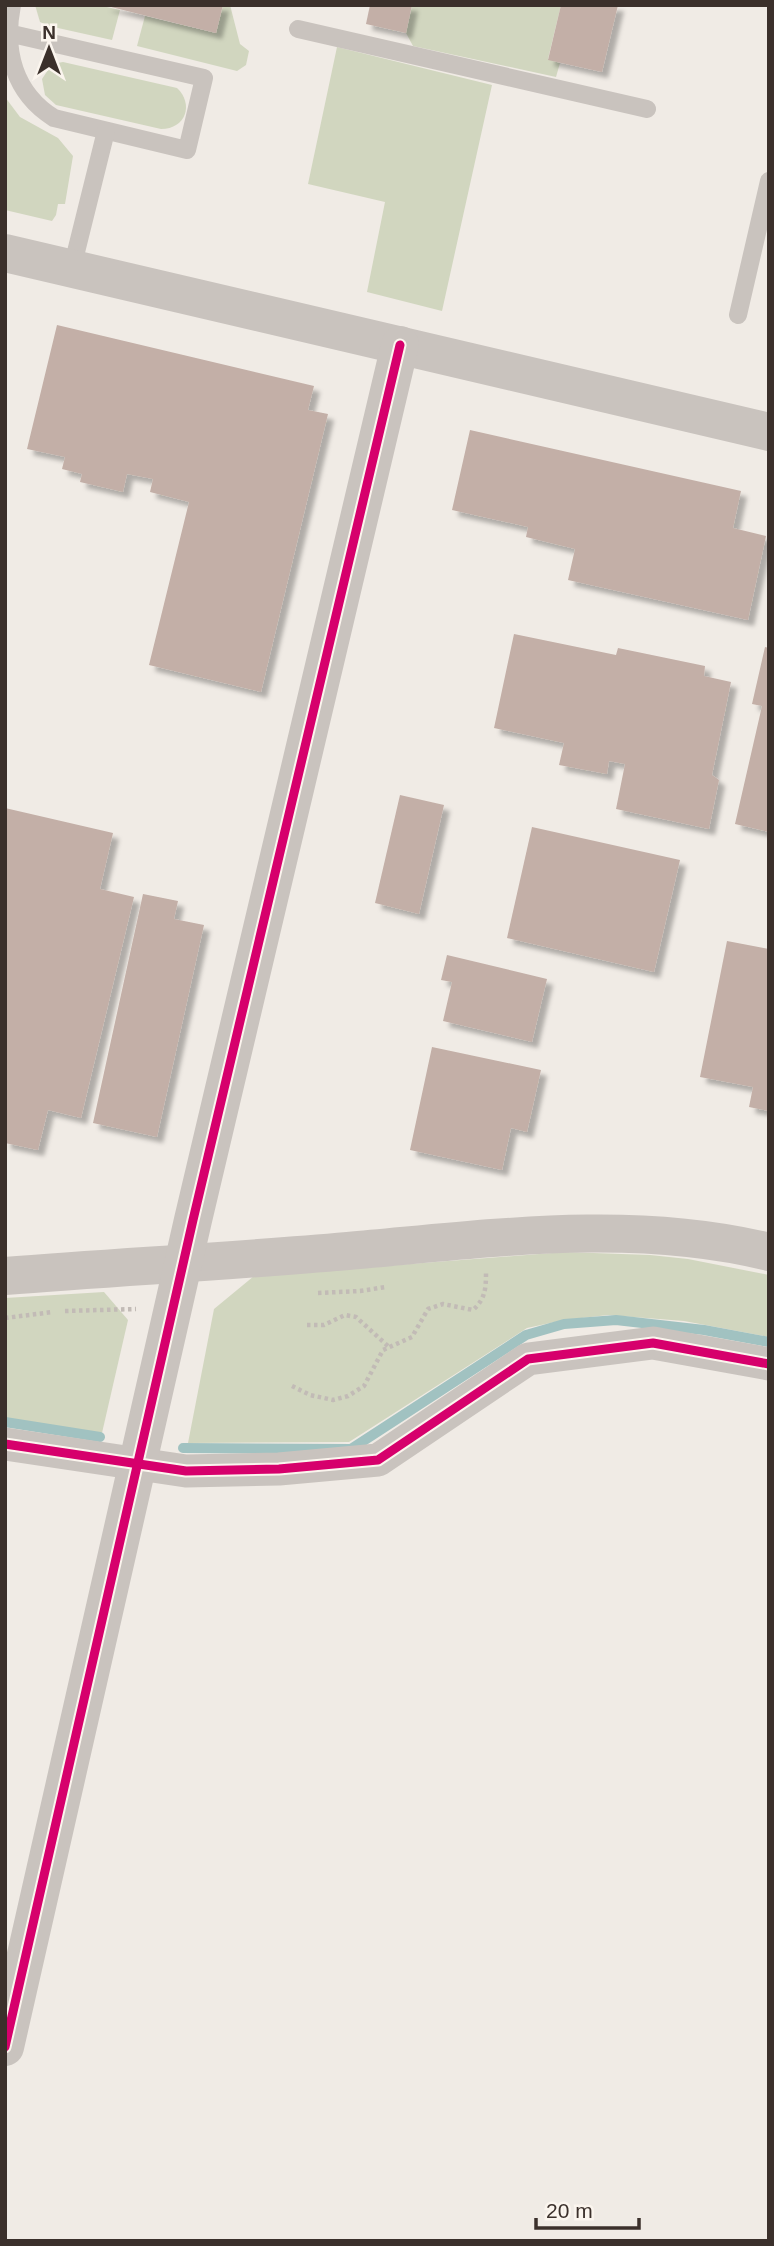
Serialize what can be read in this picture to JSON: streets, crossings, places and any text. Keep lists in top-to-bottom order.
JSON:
{
  "scale_bar": "20 m",
  "north": "top"
}
